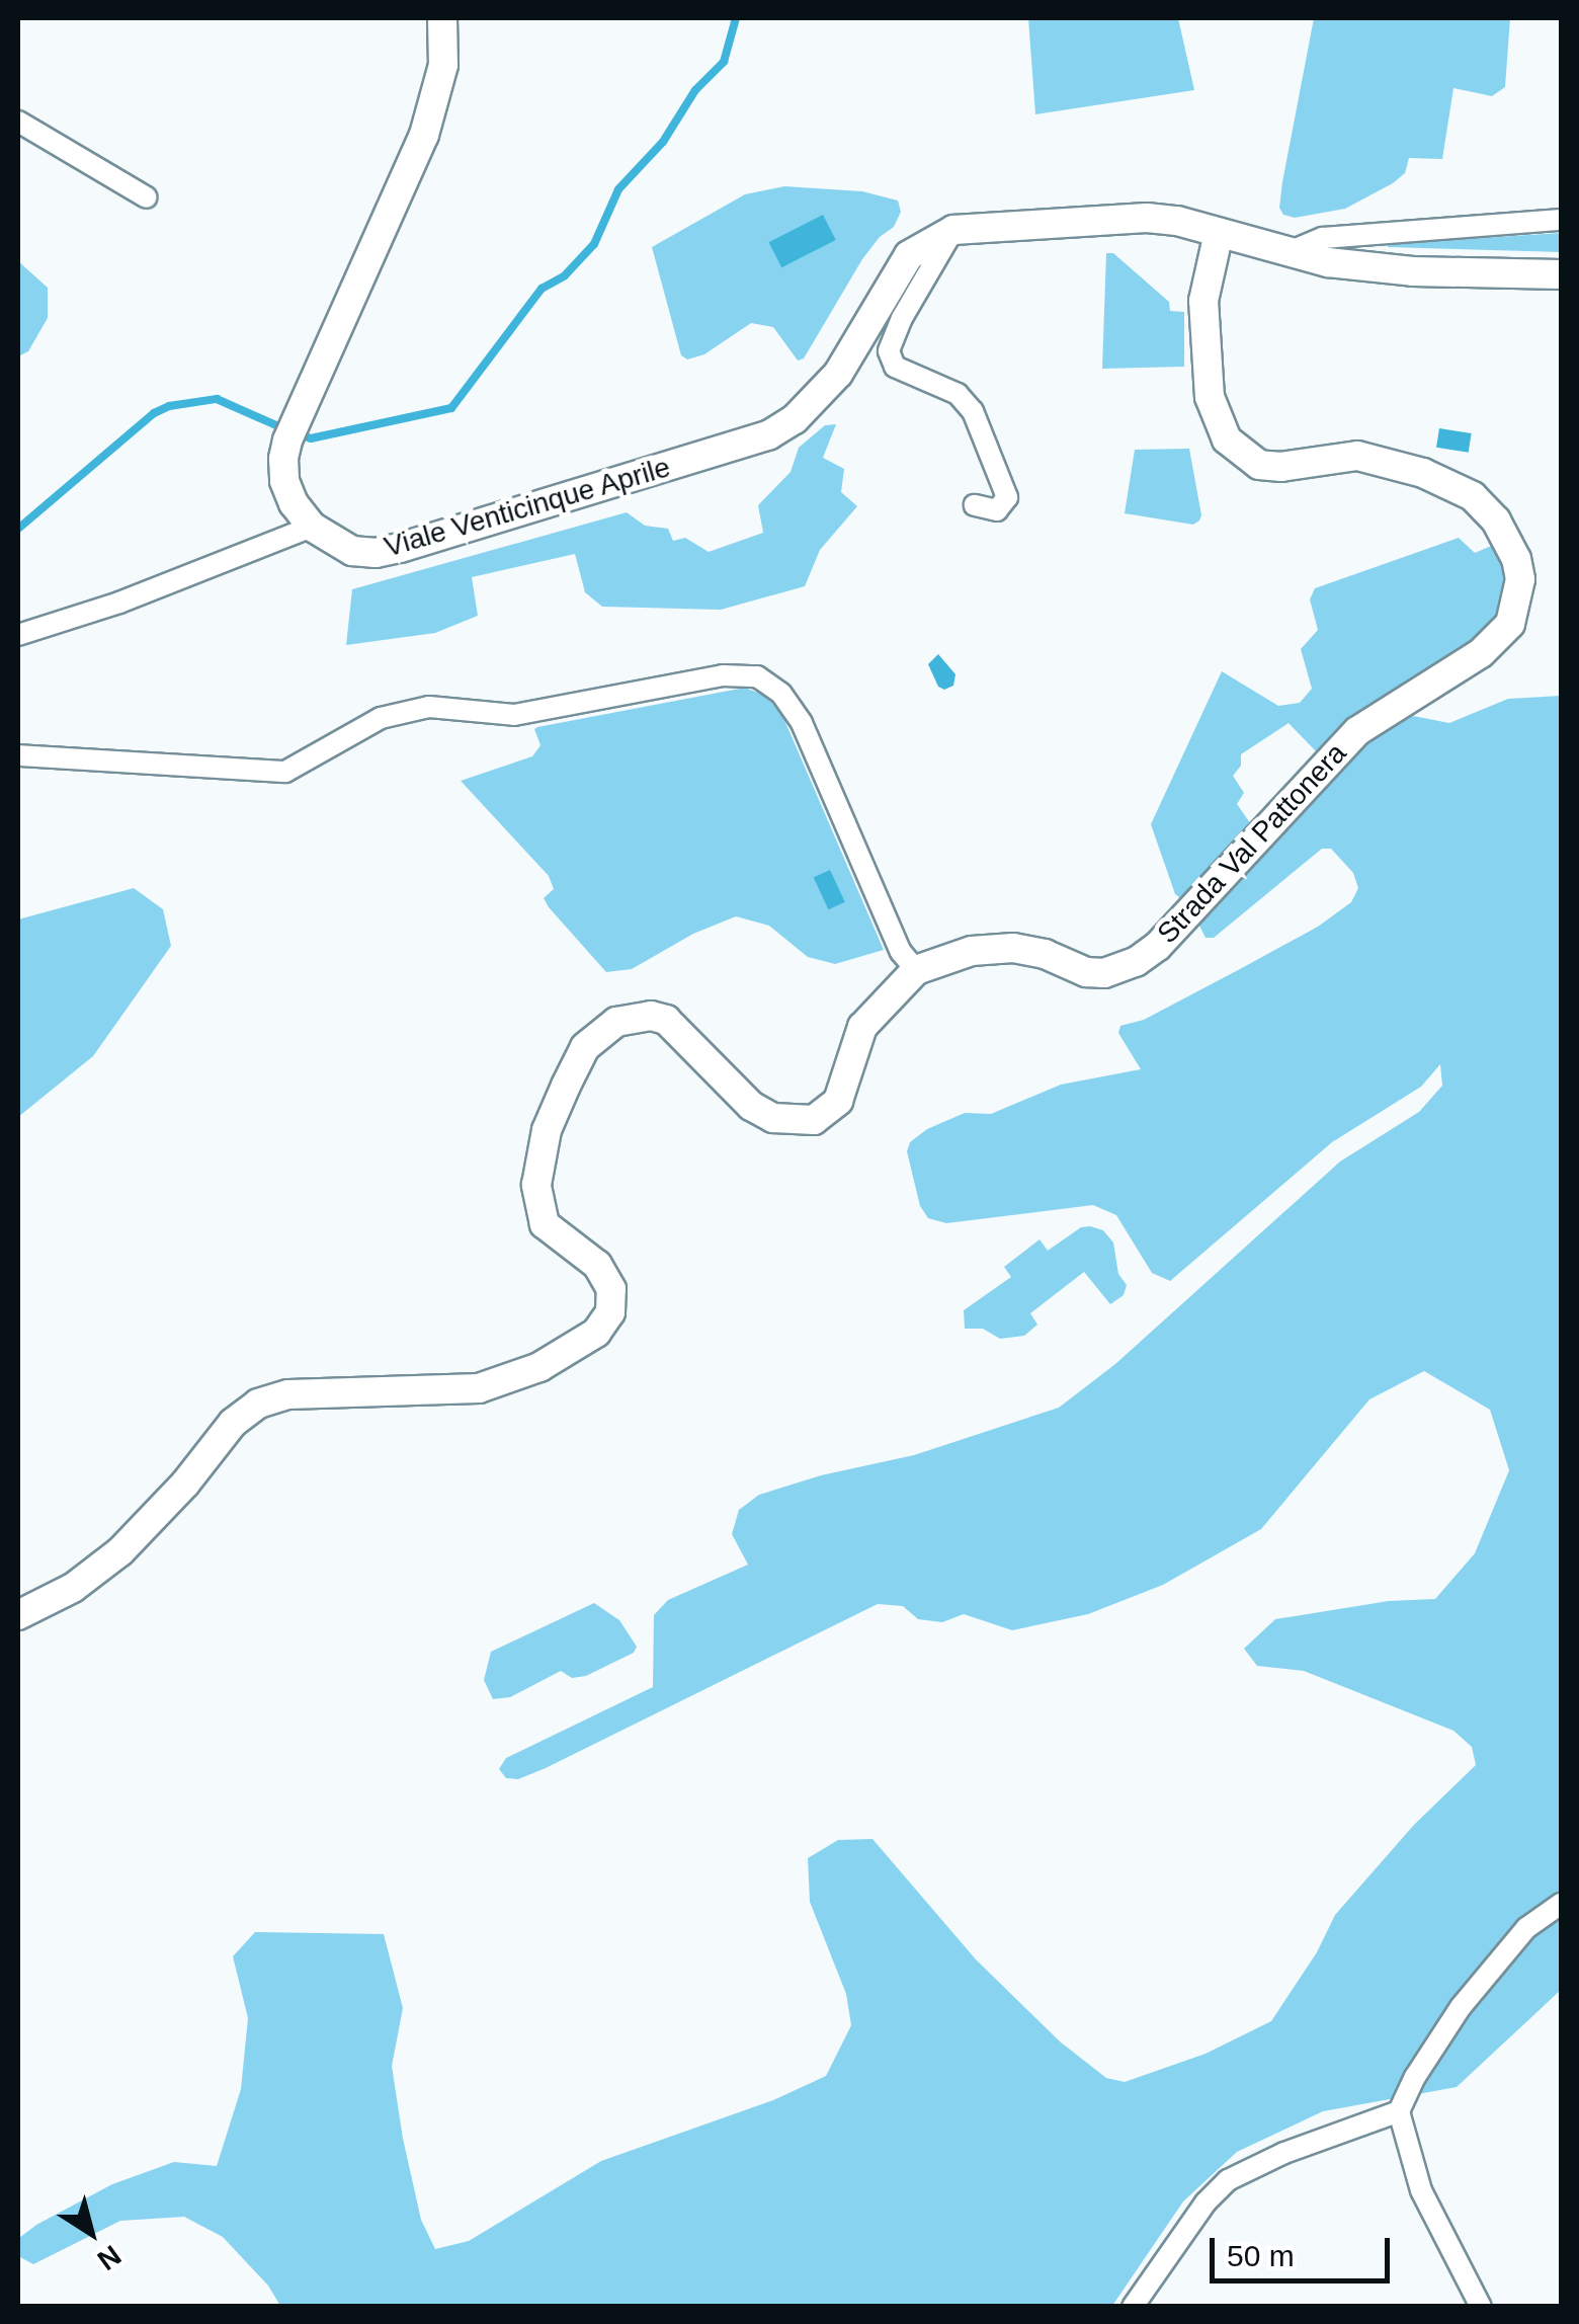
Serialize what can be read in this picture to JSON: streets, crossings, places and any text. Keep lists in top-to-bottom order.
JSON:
{
  "streets": {
    "street": ["Viale Venticinque Aprile", "Strada Val Pattonera"]
  },
  "crossings": [
    ["Viale Venticinque Aprile", "Strada Val Pattonera"]
  ],
  "scale_bar": "50 m",
  "north": "bottom right"
}
